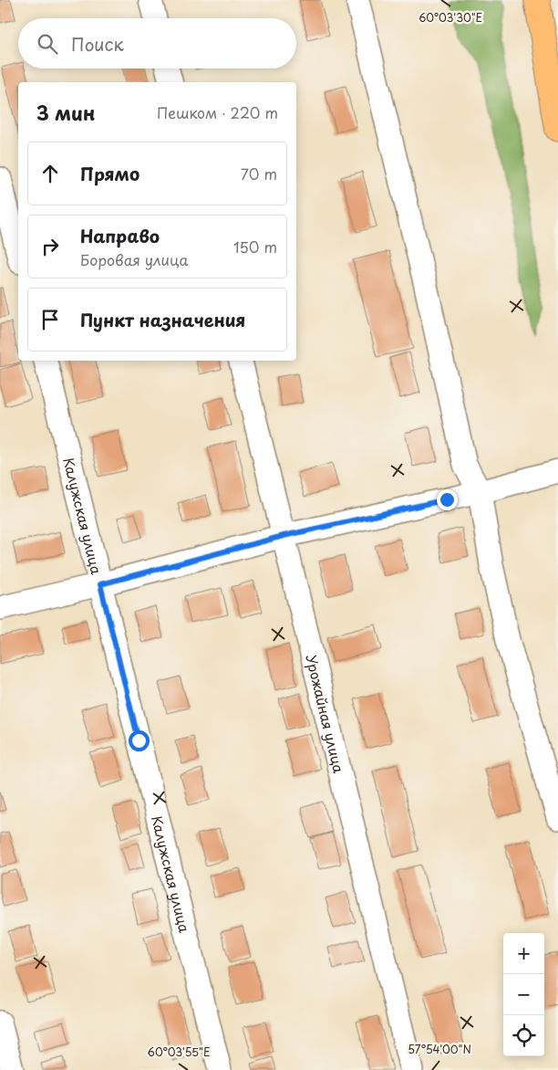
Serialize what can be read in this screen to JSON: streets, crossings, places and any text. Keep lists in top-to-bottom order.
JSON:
{
  "streets": {
    "street": ["Калужская улица", "Урожайная улица"]
  },
  "page": {
    "search": "Поиск",
    "heading": ["3 мин", "Пешком · 220 m"],
    "list": [
      ["Прямо", "70 m"],
      ["Направо", "Боровая улица", "150 m"],
      "Пункт назначения"
    ],
    "map_buttons": ["+", "−"]
  },
  "coordinates": ["60°03'30\"E", "57°54'00\"N", "60°03'55\"E"]
}
